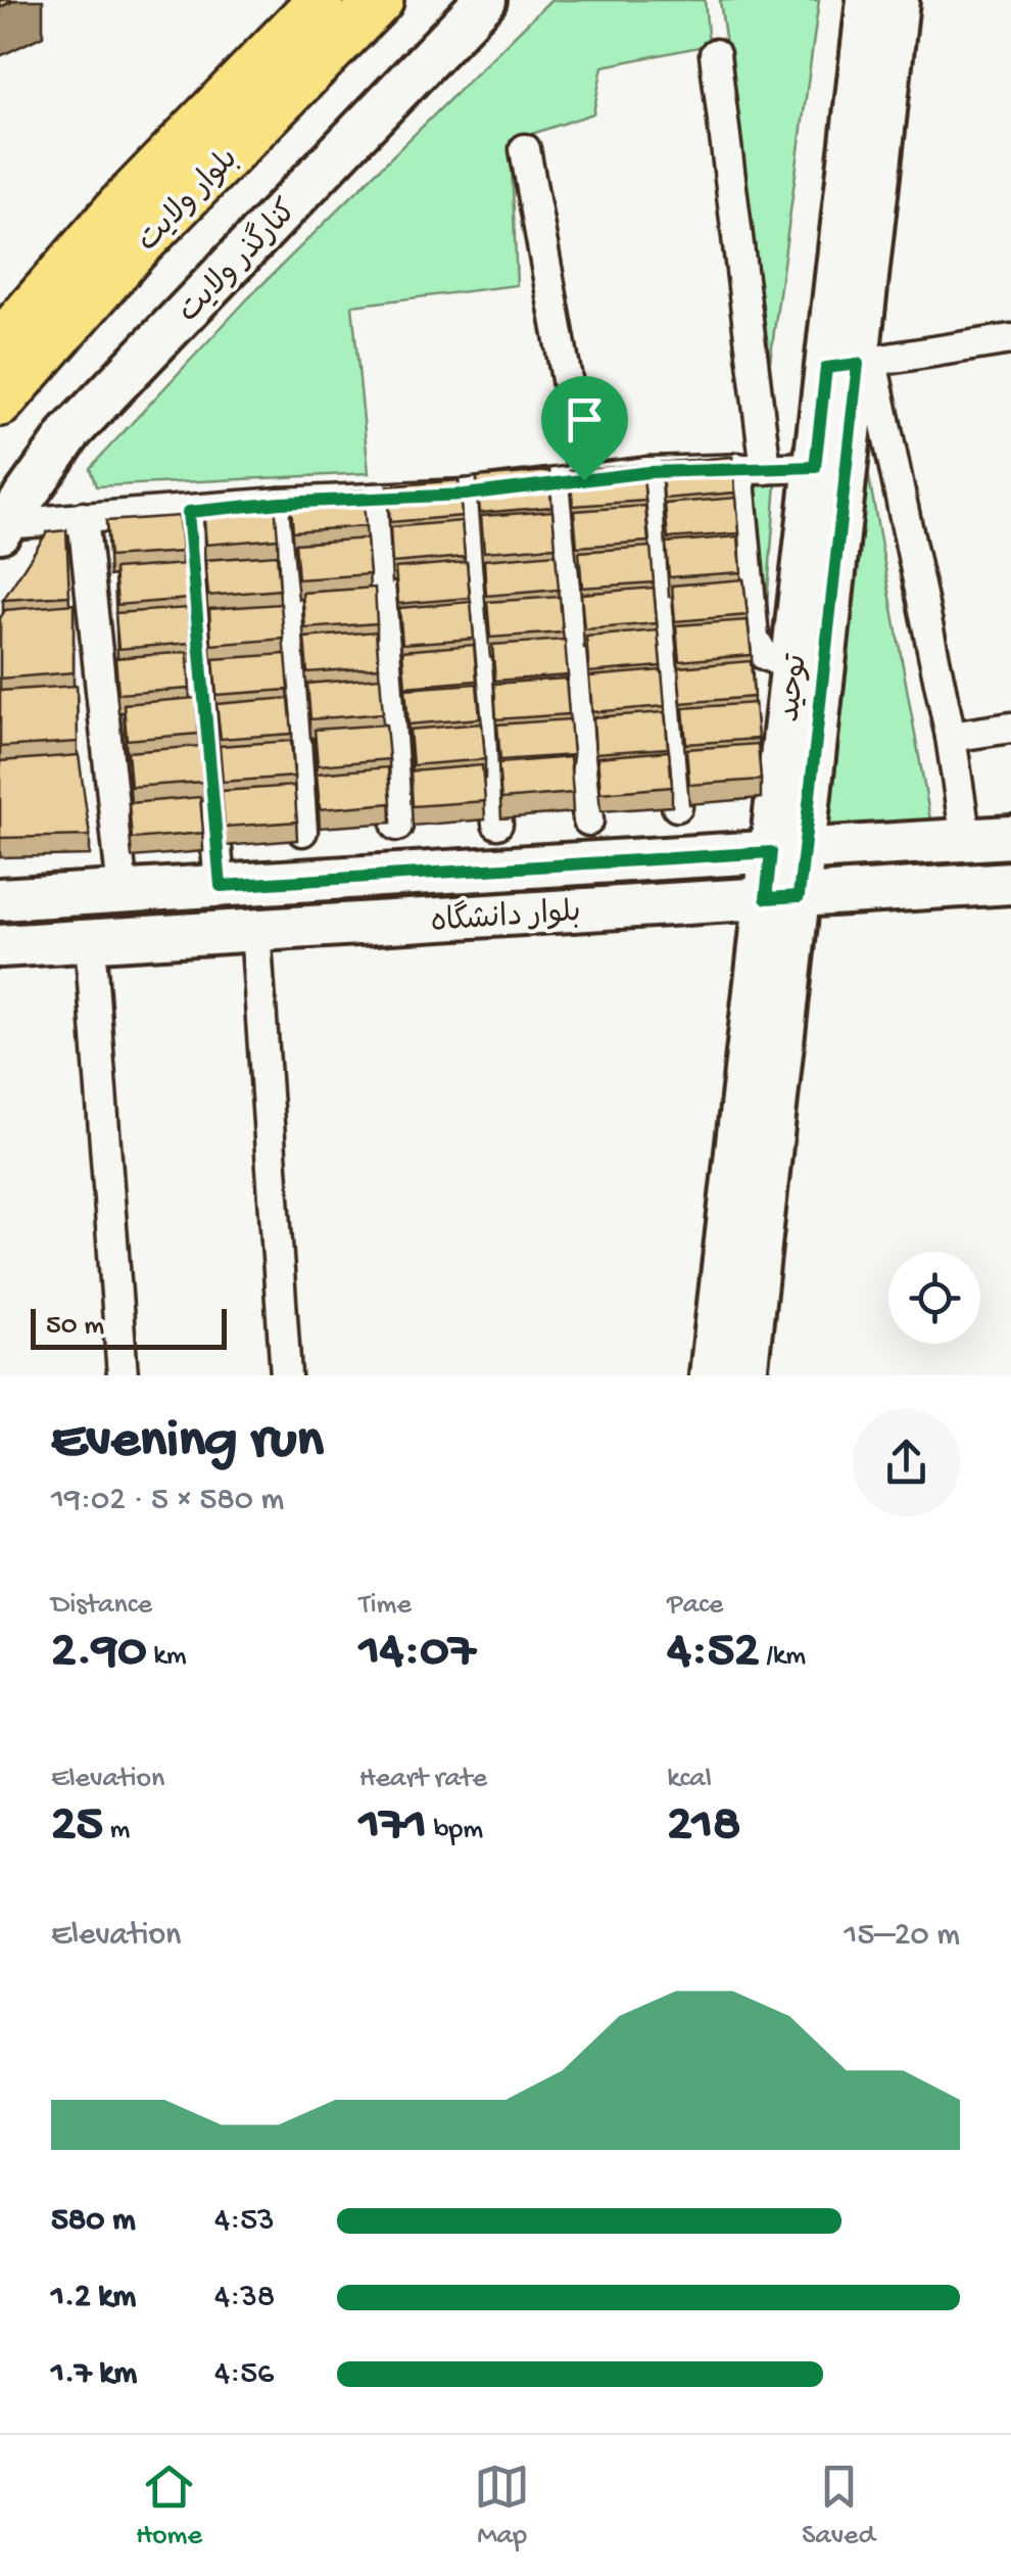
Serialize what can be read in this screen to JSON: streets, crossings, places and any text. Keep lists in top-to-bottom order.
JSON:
{
  "streets": {
    "main road": [
      "بلوار ولایت",
      "کنارگذر ولایت",
      "توحید",
      "بلوار دانشگاه"
    ]
  },
  "crossings": [
    ["توحید", "بلوار دانشگاه"]
  ],
  "scale_bar": "50 m",
  "page": {
    "scale": "50 m",
    "heading": ["Evening run", "19:02 · 5 × 580 m"],
    "stats": [
      ["Distance", "2.90 km"],
      ["Time", "14:07"],
      ["Pace", "4:52 /km"],
      ["Elevation", "25 m"],
      ["Heart rate", "171 bpm"],
      ["kcal", "218"]
    ],
    "chart": ["Elevation", "15–20 m"],
    "list": [
      {
        "name": "580 m",
        "note": "4:53"
      },
      {
        "name": "1.2 km",
        "note": "4:38"
      },
      {
        "name": "1.7 km",
        "note": "4:56"
      }
    ],
    "tabs": ["Home", "Map", "Saved"]
  }
}
